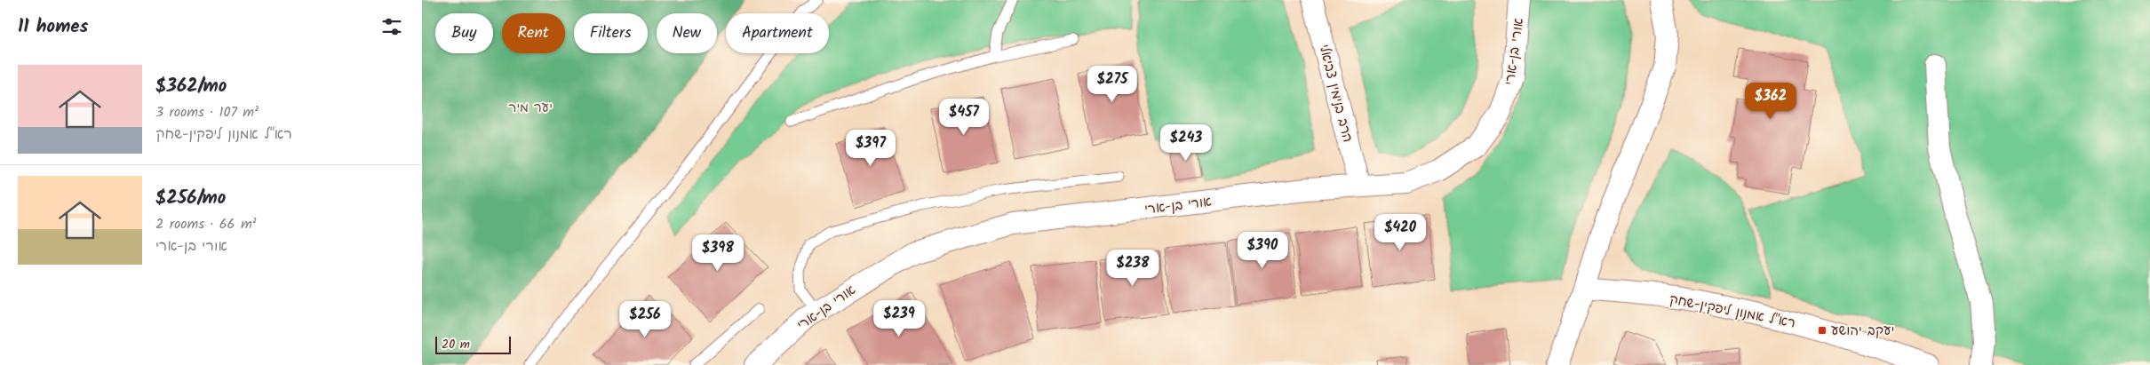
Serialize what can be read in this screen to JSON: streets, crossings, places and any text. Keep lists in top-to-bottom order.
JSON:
{
  "streets": {
    "street": ["אורי בן-ארי", "הרב בנימין צביאלי", "רא\"ל אמנון ליפקין-שחק"]
  },
  "crossings": [
    ["אורי בן-ארי", "הרב בנימין צביאלי"]
  ],
  "parks": ["יער מיר"],
  "places": {
    "transit": ["יעקב יהושע"]
  },
  "scale_bar": "20 m",
  "page": {
    "heading": "11 homes",
    "chip": [
      "Buy",
      "Rent",
      "Filters",
      "New",
      "Apartment"
    ],
    "list": [
      {
        "name": "$362/mo",
        "note": "3 rooms · 107 m² · רא\"ל אמנון ליפקין-שחק"
      },
      {
        "name": "$256/mo",
        "note": "2 rooms · 66 m² · אורי בן-ארי"
      }
    ],
    "price": [
      "$275",
      "$362",
      "$457",
      "$243",
      "$397",
      "$420",
      "$390",
      "$398",
      "$238",
      "$239",
      "$256"
    ],
    "scale": "20 m"
  }
}
